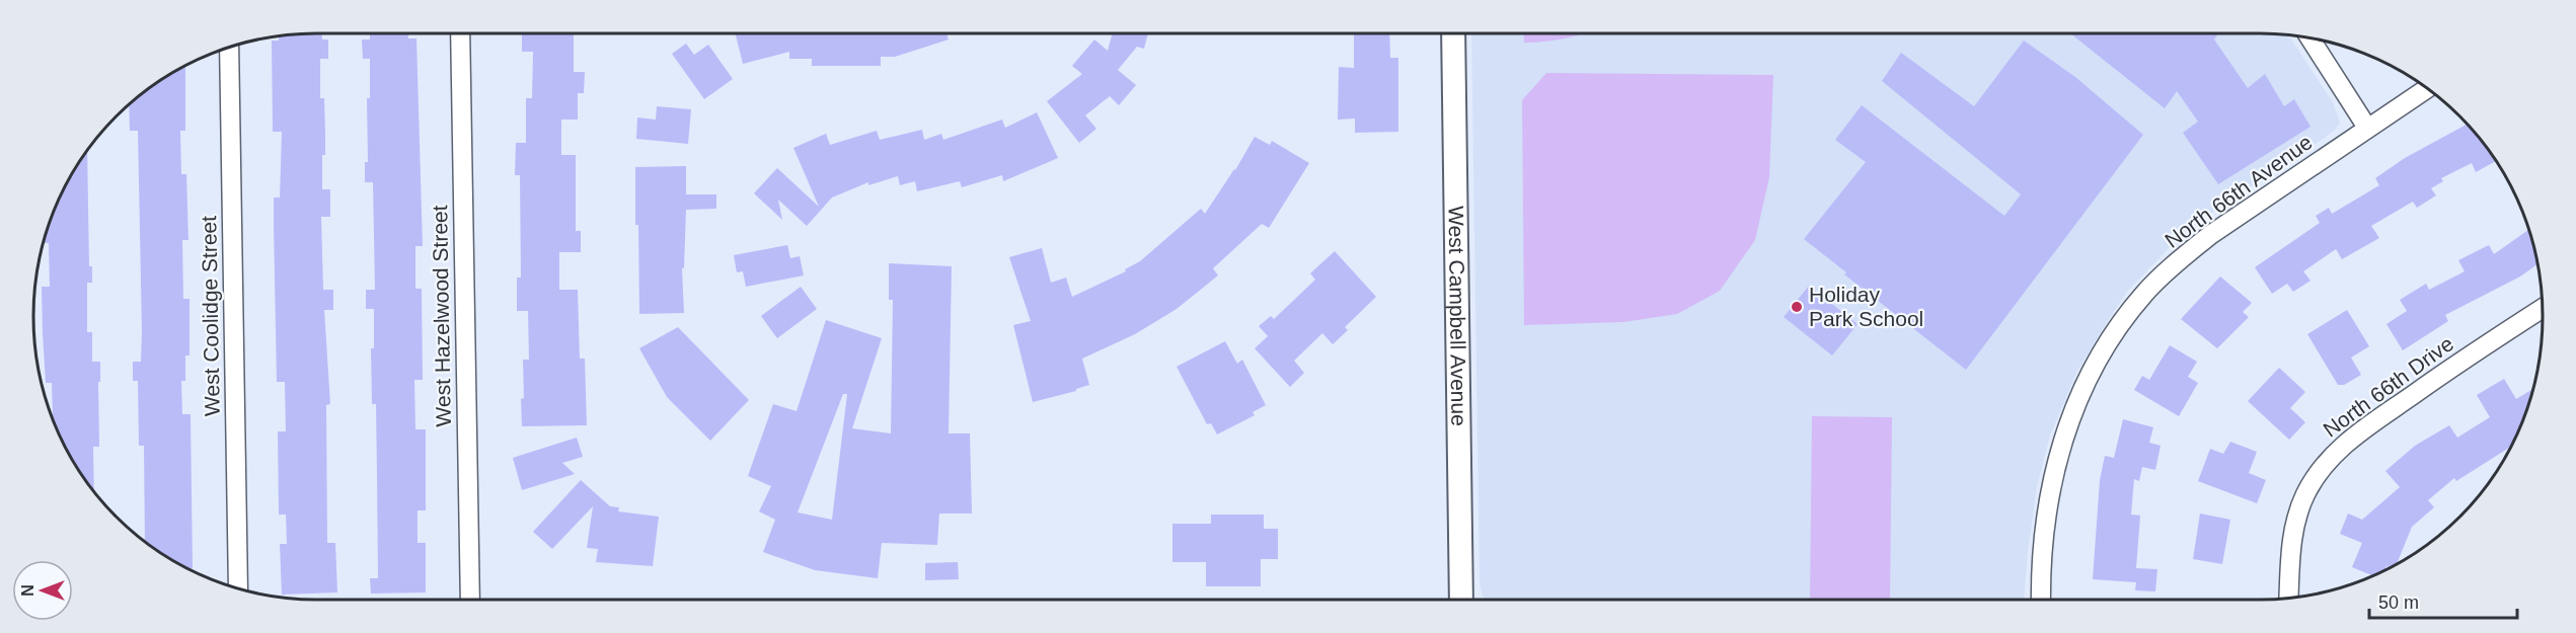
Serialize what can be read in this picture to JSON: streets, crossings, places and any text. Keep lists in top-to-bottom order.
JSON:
{
  "streets": {
    "street": [
      "North 66th Avenue",
      "West Coolidge Street",
      "West Hazelwood Street",
      "West Campbell Avenue",
      "North 66th Drive"
    ]
  },
  "places": ["Holiday Park School"],
  "scale_bar": "50 m",
  "north": "left"
}
